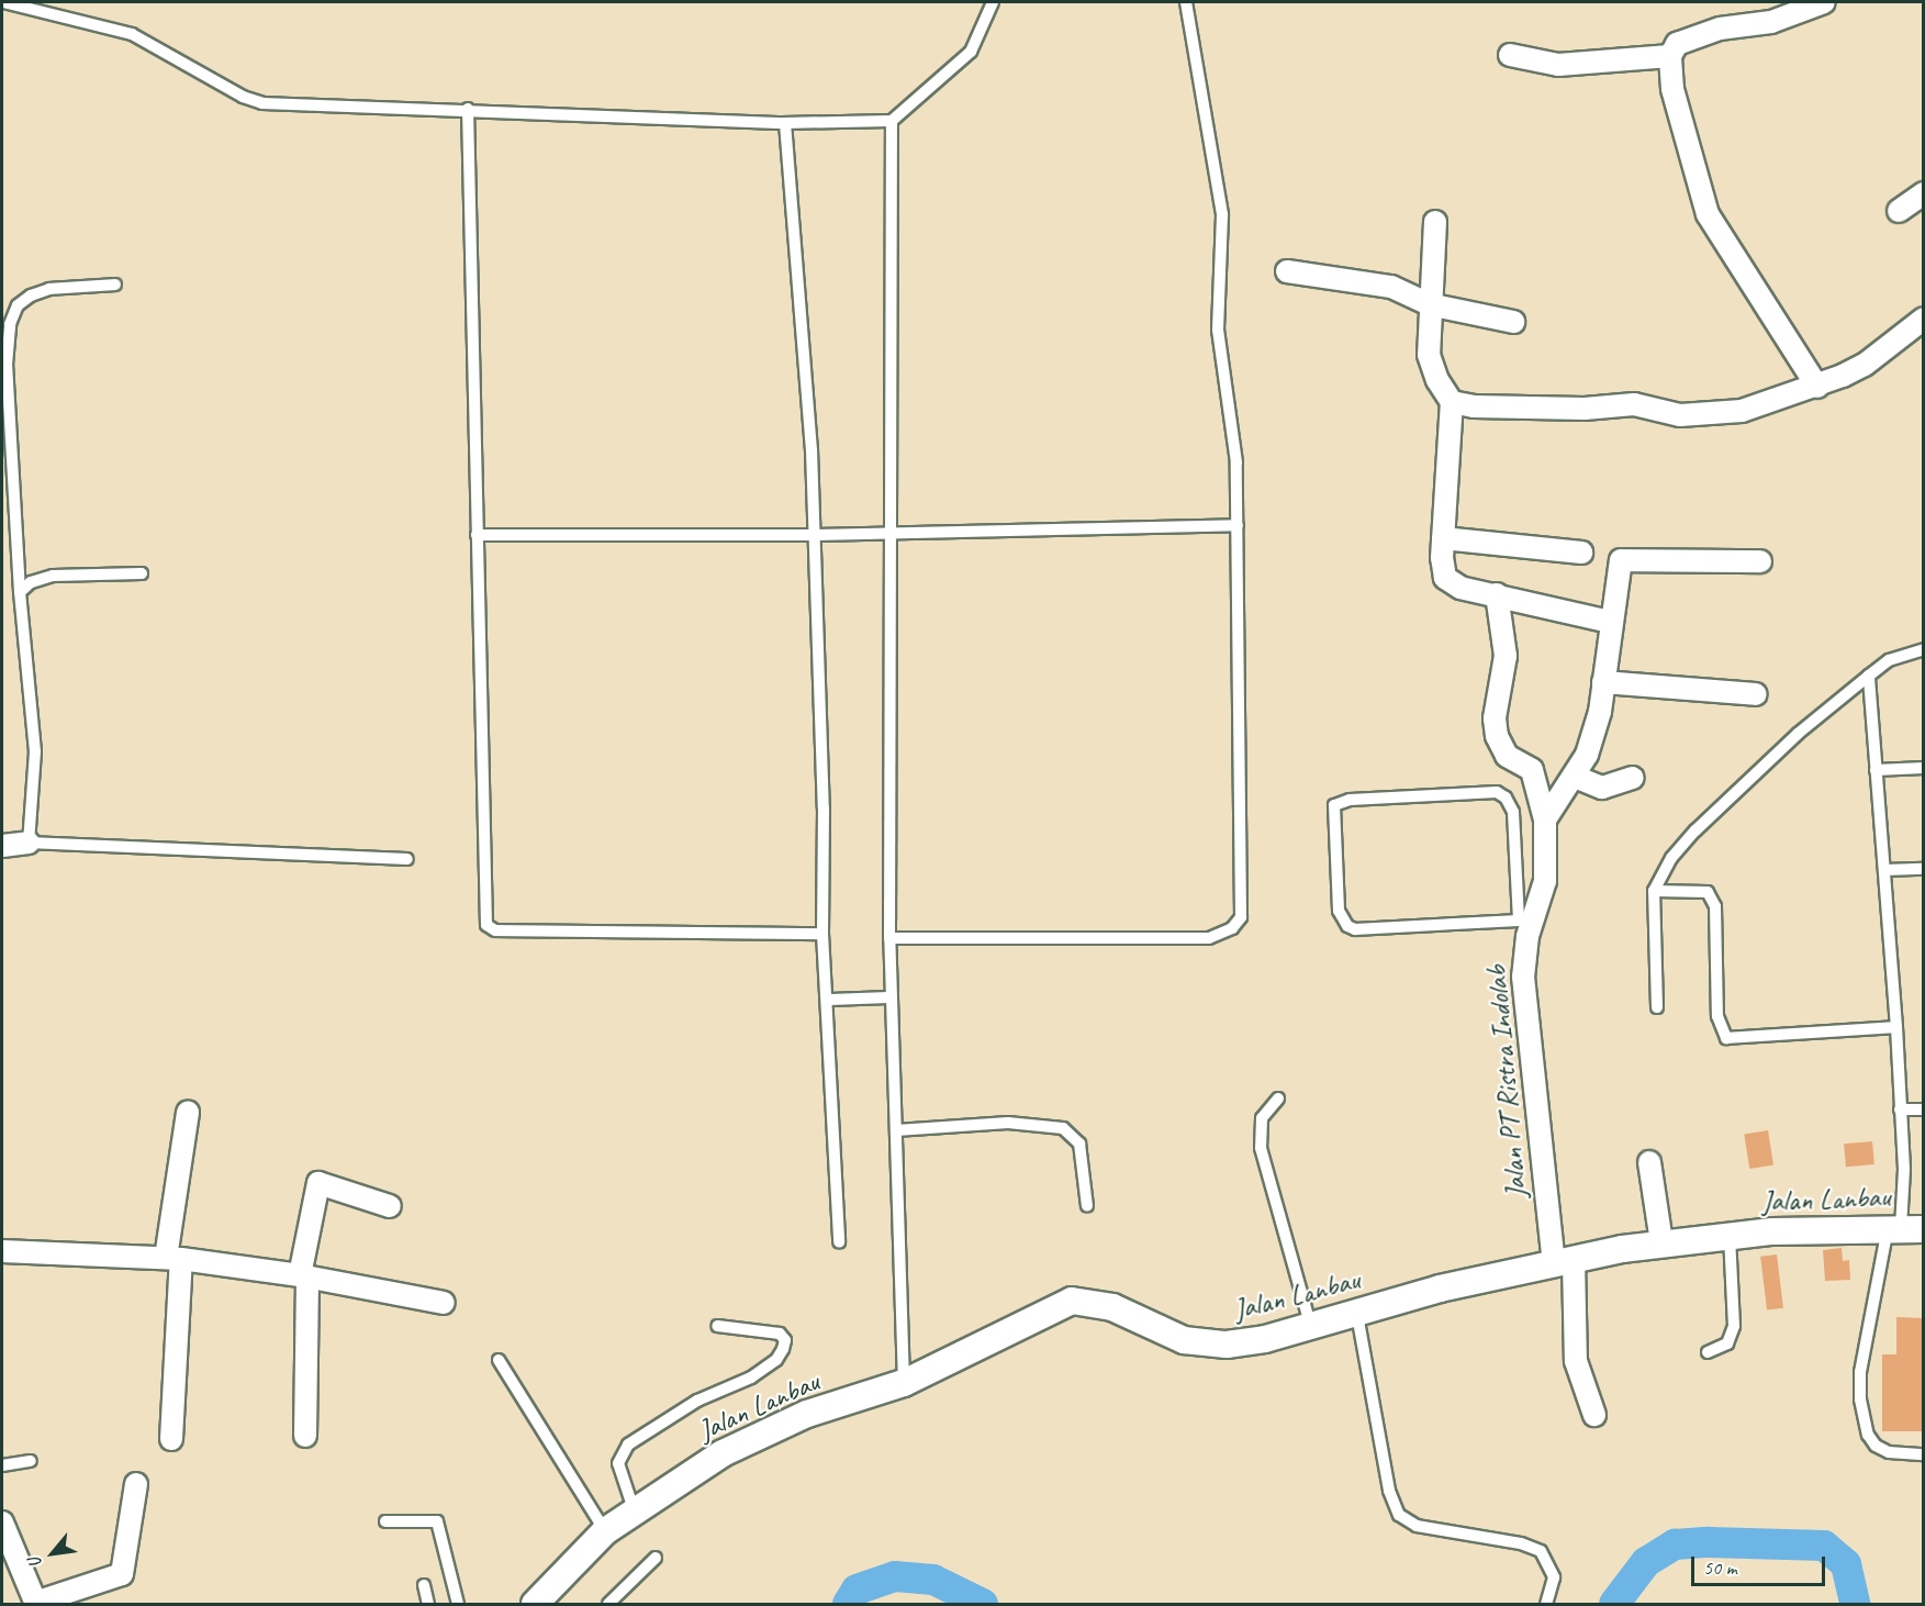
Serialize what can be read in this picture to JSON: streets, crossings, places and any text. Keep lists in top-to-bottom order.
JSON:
{
  "streets": {
    "street": ["Jalan PT Ristra Indolab", "Jalan Lanbau"]
  },
  "crossings": [
    ["Jalan PT Ristra Indolab", "Jalan Lanbau"]
  ],
  "scale_bar": "50 m",
  "north": "bottom left"
}
